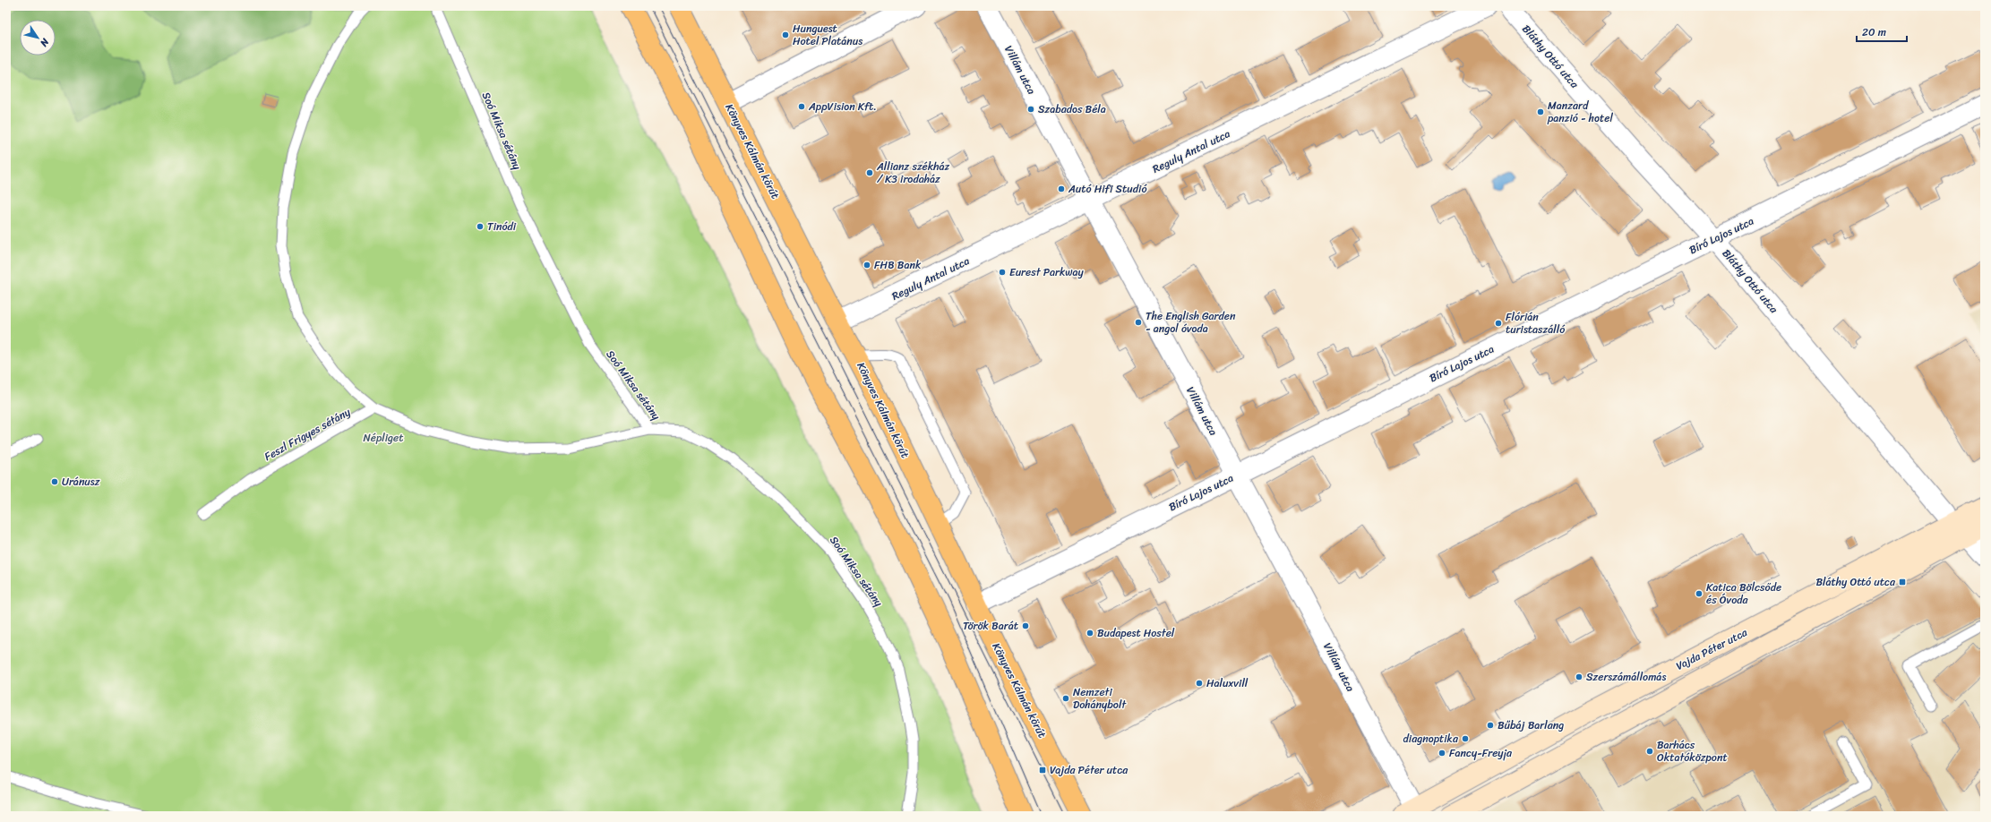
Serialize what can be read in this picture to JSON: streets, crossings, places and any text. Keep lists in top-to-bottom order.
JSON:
{
  "streets": {
    "main road": ["Könyves Kálmán körút"],
    "street": [
      "Bláthy Ottó utca",
      "Villám utca",
      "Reguly Antal utca",
      "Bíró Lajos utca",
      "Vajda Péter utca"
    ],
    "lane": ["Soó Miksa sétány", "Feszl Frigyes sétány"]
  },
  "crossings": [
    ["Bláthy Ottó utca", "Bíró Lajos utca"],
    ["Bláthy Ottó utca", "Vajda Péter utca"],
    ["Villám utca", "Reguly Antal utca"],
    ["Villám utca", "Bíró Lajos utca"],
    ["Villám utca", "Vajda Péter utca"],
    ["Könyves Kálmán körút", "Reguly Antal utca"],
    ["Könyves Kálmán körút", "Bíró Lajos utca"]
  ],
  "parks": ["Népliget"],
  "places": {
    "other": [
      "Hunguest Hotel Platánus",
      "AppVision Kft.",
      "Szabados Béla",
      "Manzard panzió - hotel",
      "Allianz székház / K3 irodaház",
      "Autó Hifi Studió",
      "Tinódi",
      "FHB Bank",
      "Eurest Parkway",
      "The English Garden - angol óvoda",
      "Flórián turistaszálló",
      "Uránusz",
      "Katica Bölcsőde és Óvoda",
      "Török Barát",
      "Budapest Hostel",
      "Szerszámállomás",
      "Haluxvill",
      "Nemzeti Dohánybolt",
      "Bűbáj Barlang",
      "diagnoptika",
      "Barhács Oktatóközpont",
      "Fancy-Freyja"
    ],
    "transit": ["Bláthy Ottó utca", "Vajda Péter utca"]
  },
  "scale_bar": "20 m",
  "north": "bottom right"
}
